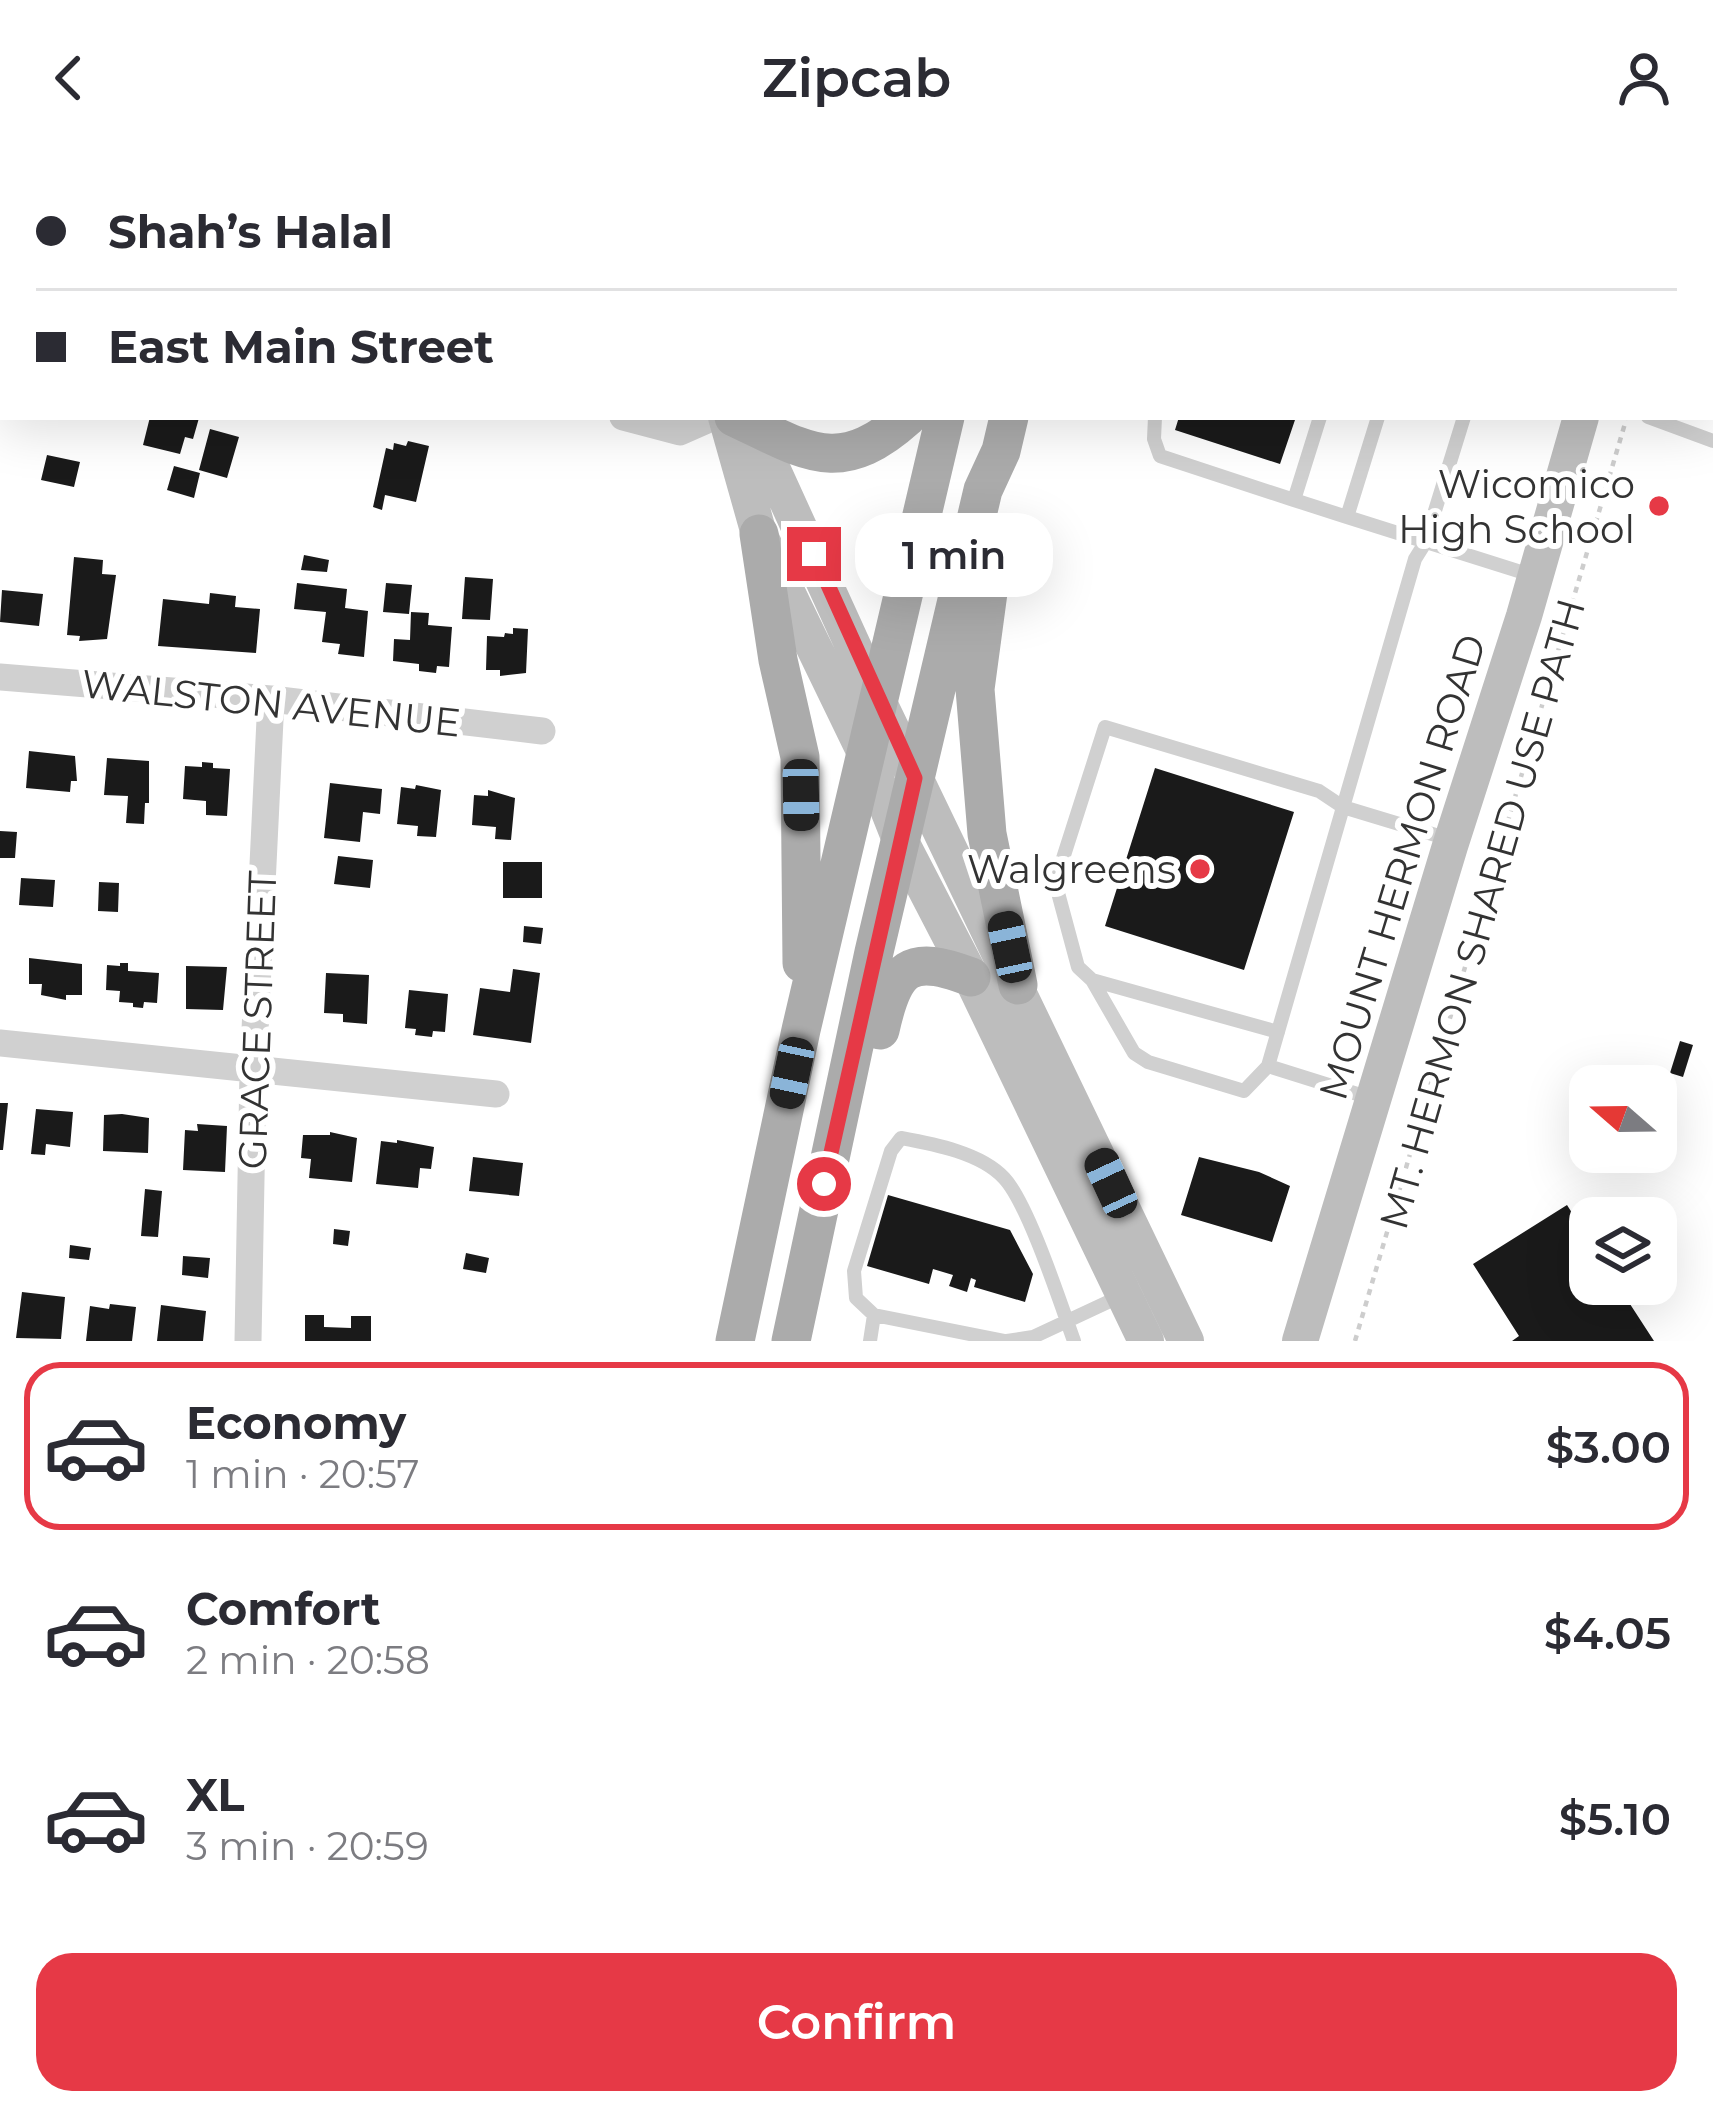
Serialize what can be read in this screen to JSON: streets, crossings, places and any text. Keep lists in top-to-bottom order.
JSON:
{
  "streets": {
    "main road": ["MOUNT HERMON ROAD"],
    "street": ["WALSTON AVENUE", "GRACE STREET"],
    "path": ["MT. HERMON SHARED USE PATH"]
  },
  "crossings": [
    ["WALSTON AVENUE", "GRACE STREET"]
  ],
  "places": ["Wicomico High School", "Walgreens"],
  "north": "left",
  "page": {
    "header": "Zipcab",
    "banner": ["Shah’s Halal", "East Main Street"],
    "bubble": "1 min",
    "list": [
      {
        "name": "Economy",
        "note": "1 min · 20:57",
        "value": "$3.00"
      },
      {
        "name": "Comfort",
        "note": "2 min · 20:58",
        "value": "$4.05"
      },
      {
        "name": "XL",
        "note": "3 min · 20:59",
        "value": "$5.10"
      }
    ],
    "buttons": "Confirm"
  }
}
